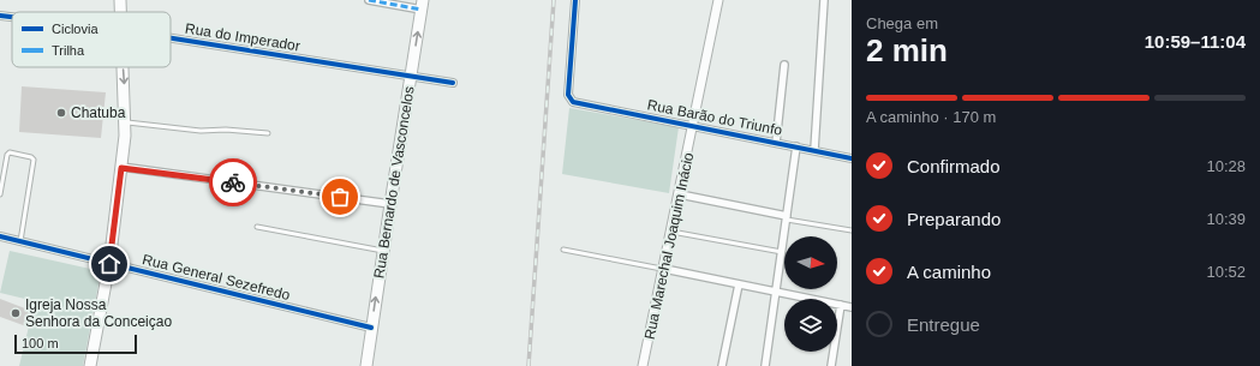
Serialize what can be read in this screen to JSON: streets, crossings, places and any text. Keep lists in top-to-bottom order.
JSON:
{
  "streets": {
    "main road": ["Rua Bernardo de Vasconcelos"],
    "street": [
      "Rua do Imperador",
      "Rua Barão do Triunfo",
      "Rua Marechal Joaquim Inácio",
      "Rua General Sezefredo"
    ]
  },
  "crossings": [
    ["Rua do Imperador", "Rua Bernardo de Vasconcelos"],
    ["Rua Barão do Triunfo", "Rua Marechal Joaquim Inácio"],
    ["Rua Bernardo de Vasconcelos", "Rua General Sezefredo"]
  ],
  "one_way": ["Rua Bernardo de Vasconcelos"],
  "places": ["Chatuba", "Igreja Nossa Senhora da Conceiçao"],
  "legend": ["Ciclovia", "Trilha"],
  "scale_bar": "100 m",
  "north": "right",
  "page": {
    "heading": ["2 min", "Chega em", "10:59–11:04"],
    "bar": "A caminho · 170 m",
    "list": [
      ["Confirmado", "10:28"],
      ["Preparando", "10:39"],
      ["A caminho", "10:52"],
      "Entregue"
    ],
    "scale": "100 m"
  }
}
